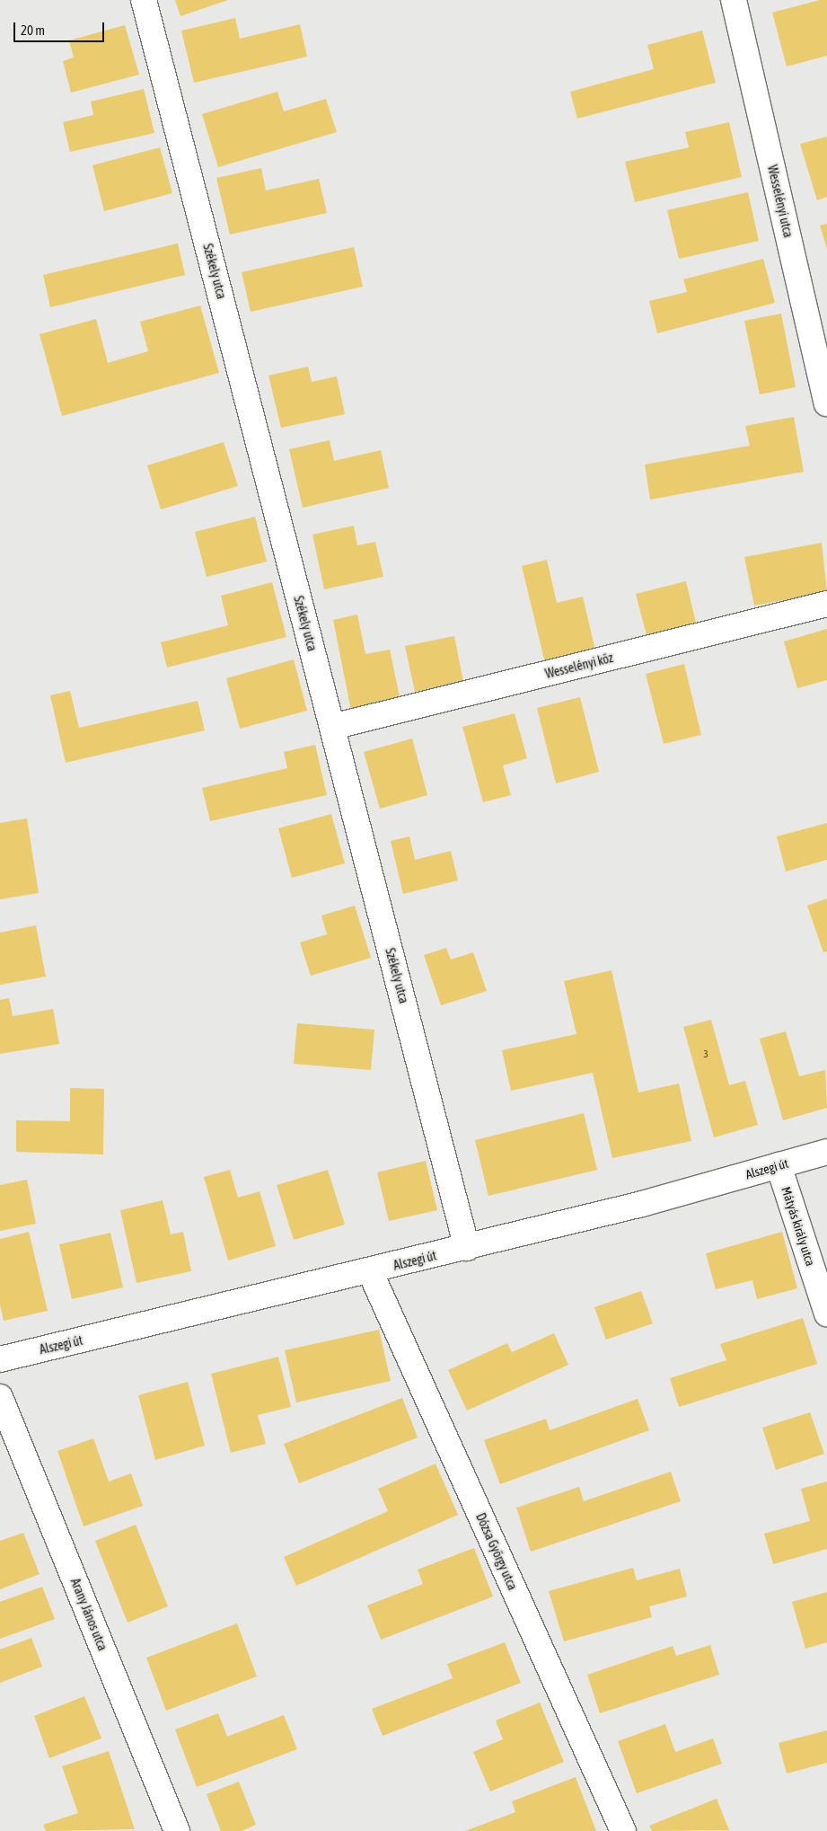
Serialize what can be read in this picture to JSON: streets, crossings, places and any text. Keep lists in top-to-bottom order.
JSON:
{
  "streets": {
    "street": [
      "Wesselényi utca",
      "Székely utca",
      "Wesselényi köz",
      "Alszegi út",
      "Mátyás király utca",
      "Dózsa György utca",
      "Arany János utca"
    ]
  },
  "crossings": [
    ["Székely utca", "Wesselényi köz"],
    ["Székely utca", "Alszegi út"],
    ["Alszegi út", "Mátyás király utca"],
    ["Alszegi út", "Dózsa György utca"]
  ],
  "house_numbers": ["3"],
  "scale_bar": "20 m"
}
